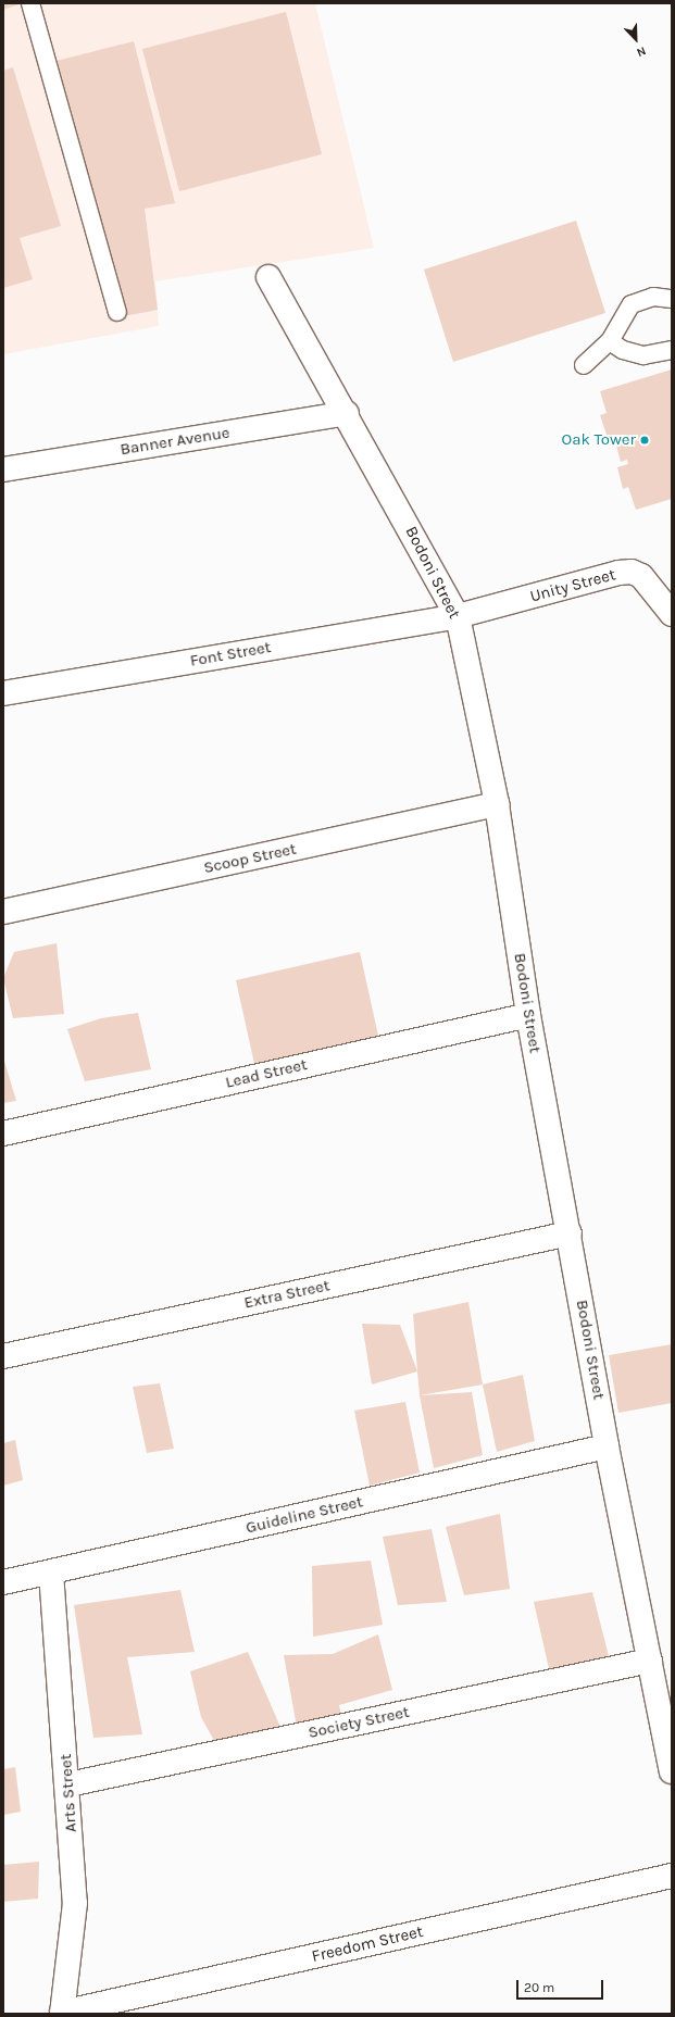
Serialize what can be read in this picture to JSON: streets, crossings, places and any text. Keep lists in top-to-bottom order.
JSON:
{
  "streets": {
    "street": [
      "Banner Avenue",
      "Bodoni Street",
      "Unity Street",
      "Font Street",
      "Scoop Street",
      "Lead Street",
      "Extra Street",
      "Guideline Street",
      "Society Street",
      "Arts Street",
      "Freedom Street"
    ]
  },
  "crossings": [
    ["Banner Avenue", "Bodoni Street"],
    ["Bodoni Street", "Unity Street"],
    ["Bodoni Street", "Font Street"],
    ["Bodoni Street", "Scoop Street"],
    ["Bodoni Street", "Lead Street"],
    ["Bodoni Street", "Extra Street"],
    ["Bodoni Street", "Guideline Street"],
    ["Bodoni Street", "Society Street"],
    ["Unity Street", "Font Street"],
    ["Guideline Street", "Arts Street"],
    ["Society Street", "Arts Street"],
    ["Arts Street", "Freedom Street"]
  ],
  "places": ["Oak Tower"],
  "scale_bar": "20 m",
  "north": "bottom right"
}
